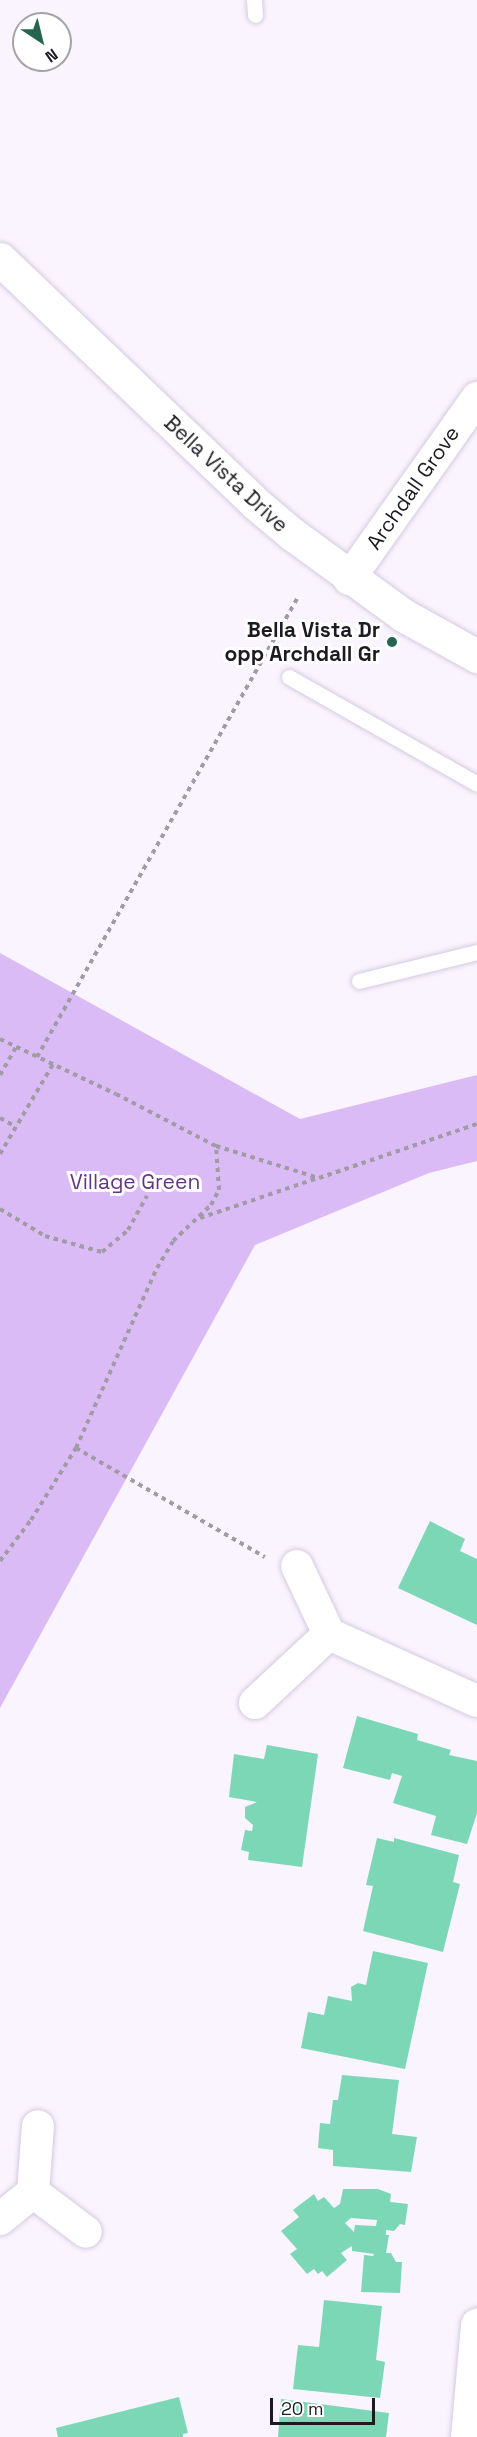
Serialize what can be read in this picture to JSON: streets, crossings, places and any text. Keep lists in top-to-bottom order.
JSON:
{
  "streets": {
    "street": ["Bella Vista Drive", "Archdall Grove"]
  },
  "crossings": [
    ["Bella Vista Drive", "Archdall Grove"]
  ],
  "parks": ["Village Green"],
  "places": ["Bella Vista Dr opp Archdall Gr"],
  "scale_bar": "20 m",
  "north": "bottom right"
}
